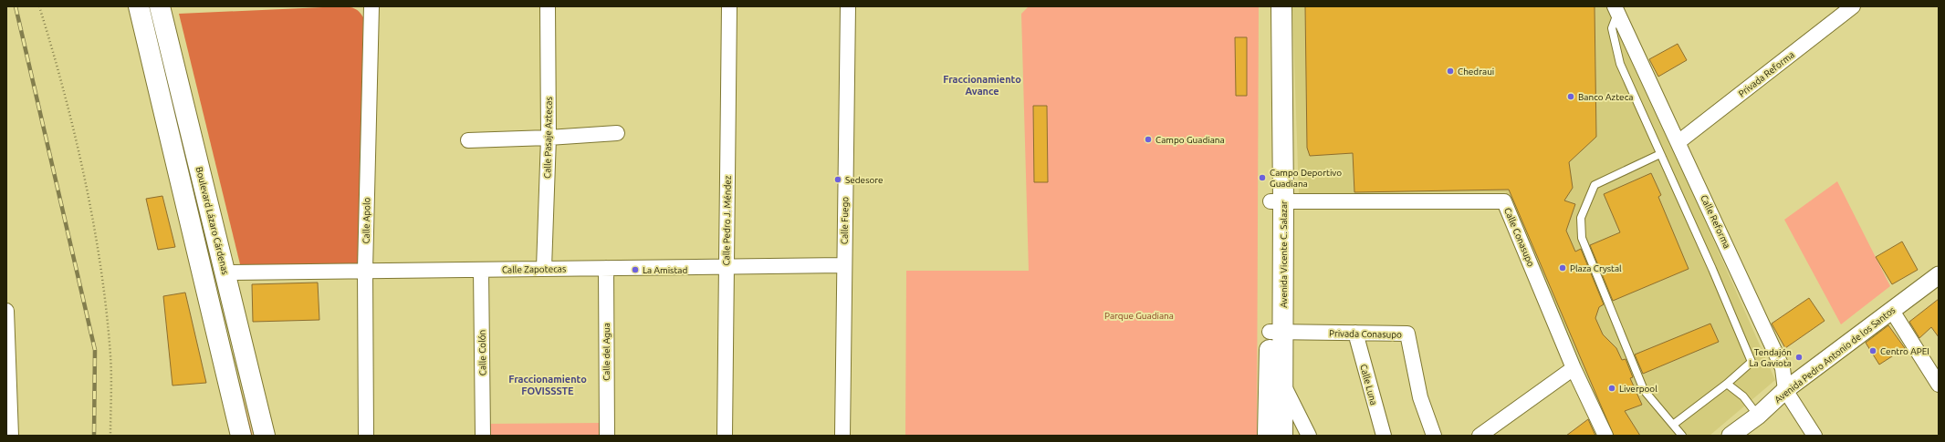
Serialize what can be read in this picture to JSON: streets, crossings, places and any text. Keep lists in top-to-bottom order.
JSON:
{
  "streets": {
    "main road": ["Boulevard Lázaro Cárdenas", "Avenida Vicente C. Salazar"],
    "street": [
      "Privada Reforma",
      "Calle Pasaje Aztecas",
      "Calle Apolo",
      "Calle Pedro J. Méndez",
      "Calle Fuego",
      "Calle Reforma",
      "Calle Conasupo",
      "Calle Zapotecas",
      "Privada Conasupo",
      "Calle del Agua",
      "Calle Colón",
      "Avenida Pedro Antonio de los Santos",
      "Calle Luna"
    ]
  },
  "crossings": [
    ["Privada Reforma", "Calle Reforma"],
    ["Calle Pasaje Aztecas", "Calle Zapotecas"],
    ["Boulevard Lázaro Cárdenas", "Calle Zapotecas"],
    ["Calle Apolo", "Calle Zapotecas"],
    ["Calle Pedro J. Méndez", "Calle Zapotecas"],
    ["Calle Fuego", "Calle Zapotecas"],
    ["Calle Reforma", "Avenida Pedro Antonio de los Santos"],
    ["Calle Conasupo", "Avenida Vicente C. Salazar"],
    ["Avenida Vicente C. Salazar", "Privada Conasupo"],
    ["Calle Zapotecas", "Calle del Agua"],
    ["Calle Zapotecas", "Calle Colón"],
    ["Privada Conasupo", "Calle Luna"]
  ],
  "districts": ["Fraccionamiento Avance", "Fraccionamiento FOVISSSTE"],
  "parks": ["Parque Guadiana"],
  "places": [
    "Chedraui",
    "Banco Azteca",
    "Campo Guadiana",
    "Campo Deportivo Guadiana",
    "Sedesore",
    "Plaza Crystal",
    "La Amistad",
    "Centro APEI",
    "Tendajón La Gaviota",
    "Liverpool"
  ]
}
